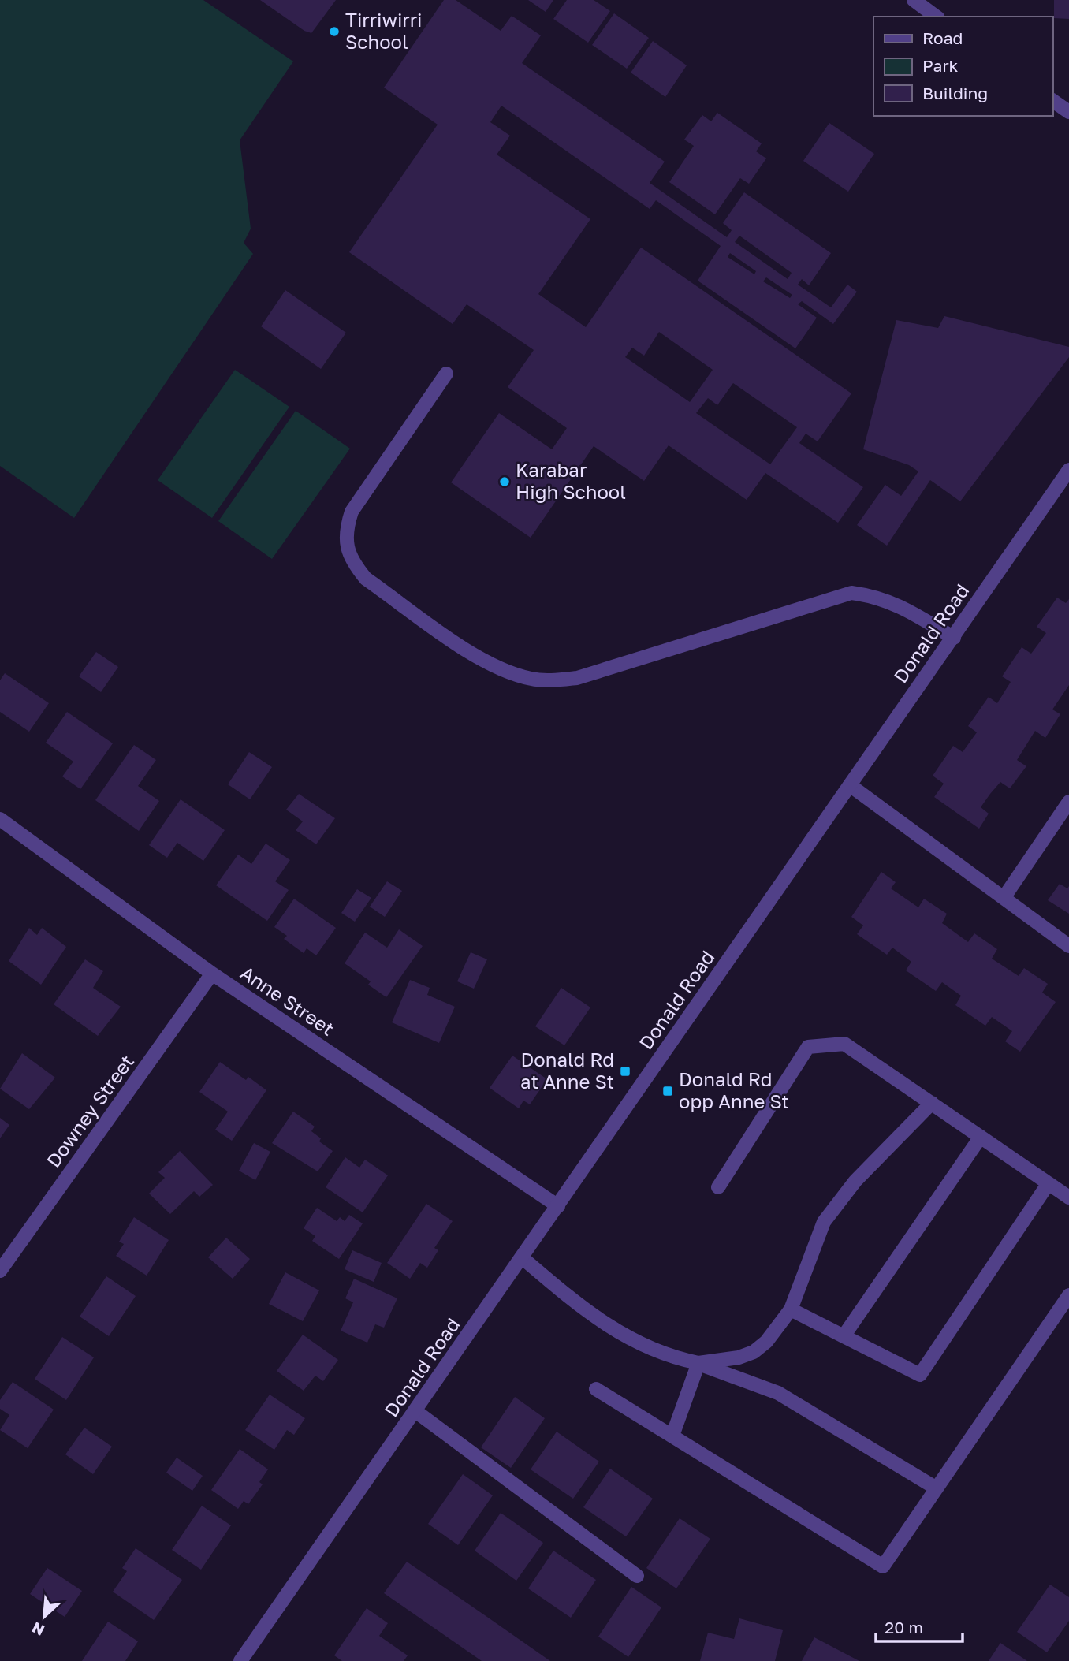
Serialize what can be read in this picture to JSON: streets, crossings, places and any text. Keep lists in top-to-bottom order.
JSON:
{
  "streets": {
    "street": ["Donald Road", "Anne Street", "Downey Street"]
  },
  "crossings": [
    ["Donald Road", "Anne Street"],
    ["Anne Street", "Downey Street"]
  ],
  "places": {
    "other": ["Tirriwirri School", "Karabar High School"],
    "transit": ["Donald Rd at Anne St", "Donald Rd opp Anne St"]
  },
  "legend": ["Road", "Park", "Building"],
  "scale_bar": "20 m",
  "north": "bottom left"
}
